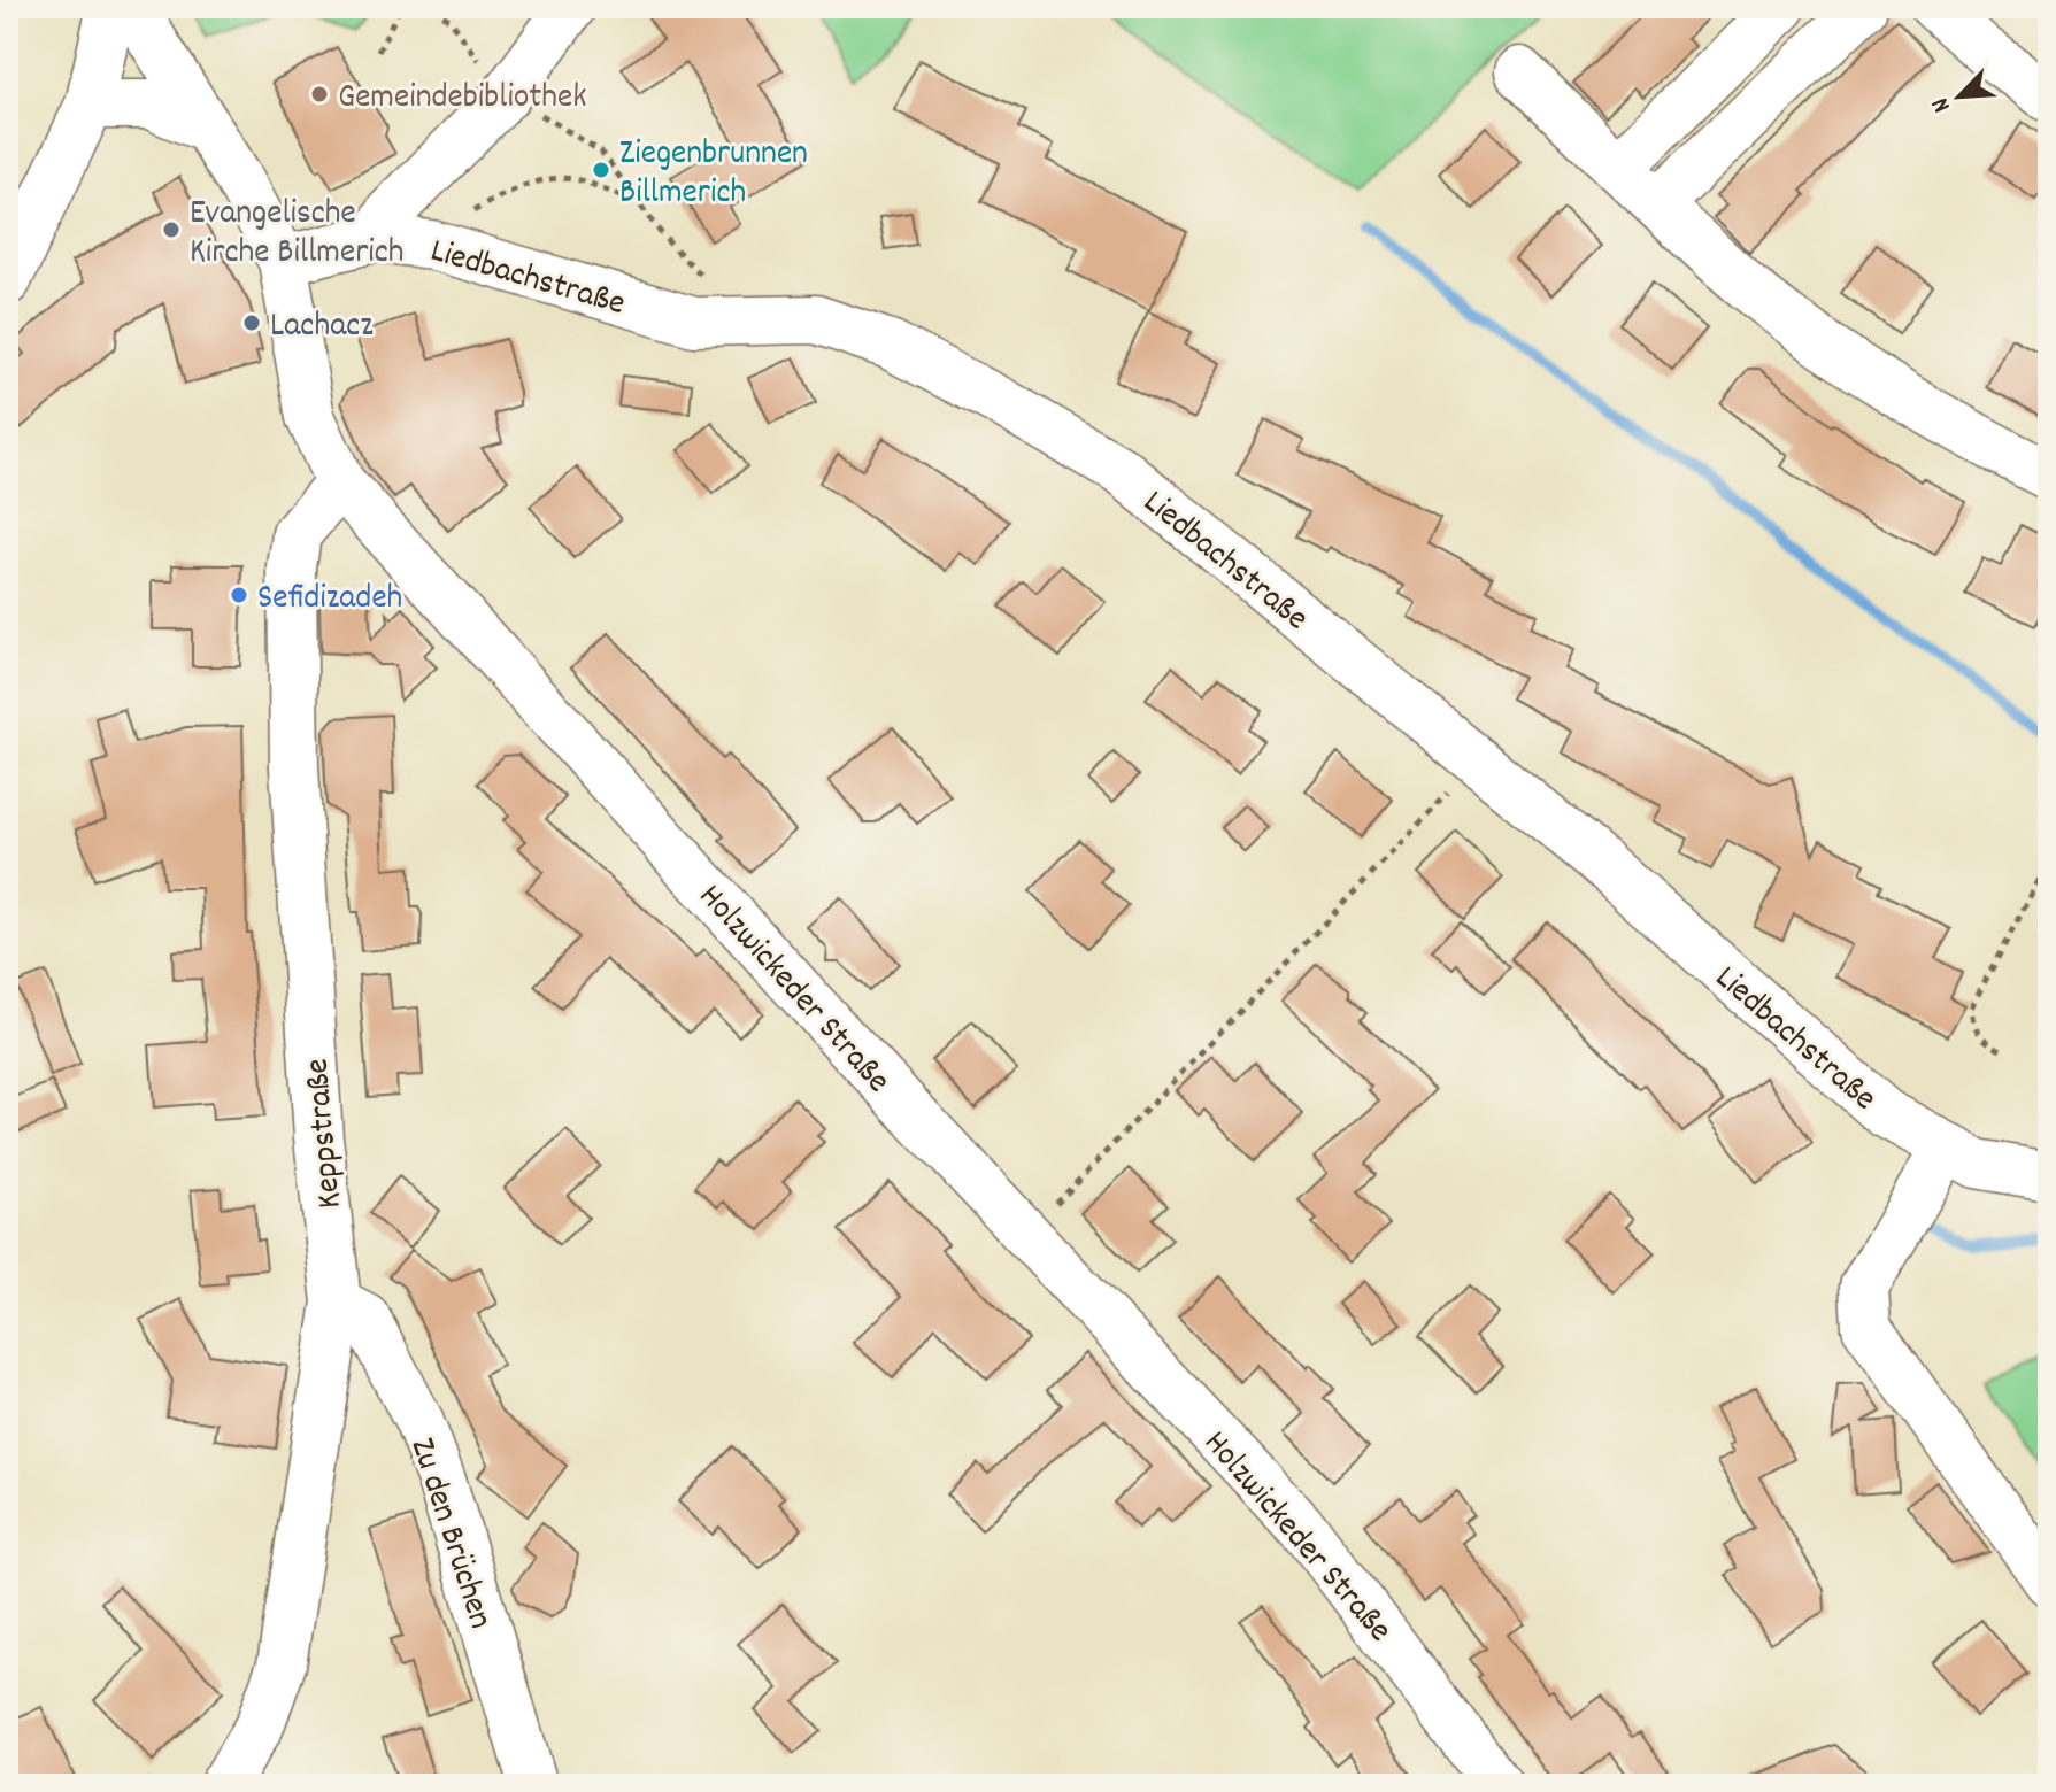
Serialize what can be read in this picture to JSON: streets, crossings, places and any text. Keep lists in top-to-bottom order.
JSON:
{
  "streets": {
    "street": [
      "Liedbachstraße",
      "Holzwickeder Straße",
      "Keppstraße",
      "Zu den Brüchen"
    ]
  },
  "crossings": [
    ["Liedbachstraße", "Holzwickeder Straße"],
    ["Holzwickeder Straße", "Keppstraße"],
    ["Keppstraße", "Zu den Brüchen"]
  ],
  "places": [
    "Gemeindebibliothek",
    "Ziegenbrunnen Billmerich",
    "Evangelische Kirche Billmerich",
    "Lachacz",
    "Sefidizadeh"
  ],
  "north": "bottom left"
}
